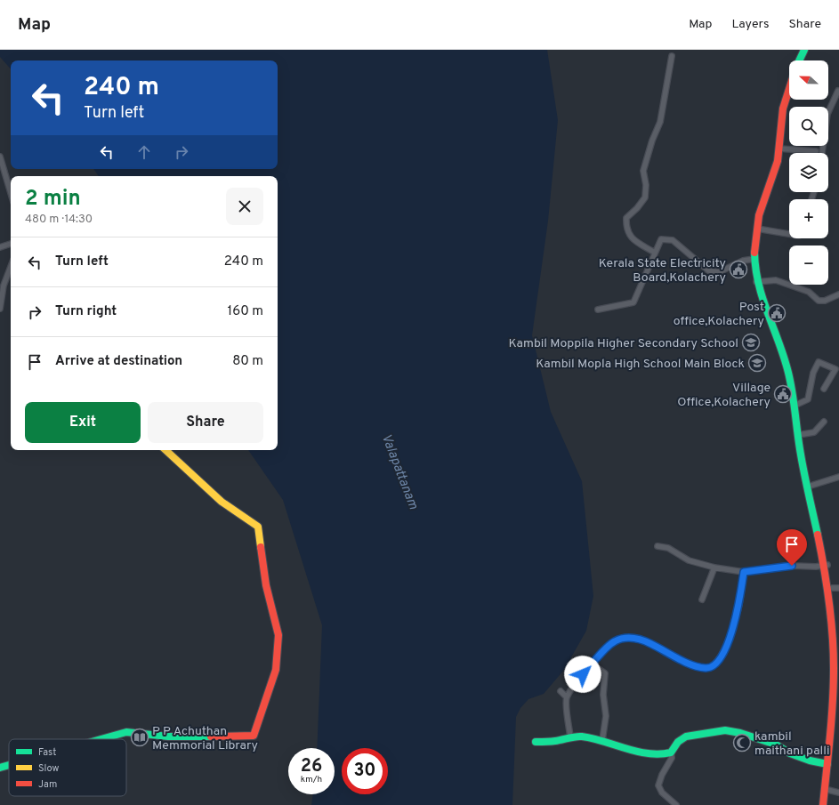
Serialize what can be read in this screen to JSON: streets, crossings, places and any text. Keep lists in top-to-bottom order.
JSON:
{
  "water": ["Valapattanam"],
  "places": {
    "public building": ["Kerala State Electricity Board,Kolachery", "Post office,Kolachery", "Village Office,Kolachery"],
    "school or university": ["Kambil Moppila Higher Secondary School", "Kambil Mopla High School Main Block"],
    "library": ["P P Achuthan Memmorial Library"],
    "mosque": ["kambil maithani palli"]
  },
  "legend": ["Fast", "Slow", "Jam"],
  "north": "left",
  "page": {
    "header": "Map",
    "nav": ["Map", "Layers", "Share"],
    "map_buttons": ["+", "−"],
    "turn": ["240 m", "Turn left"],
    "heading": ["2 min", "480 m · 14:30"],
    "list": [
      {
        "name": "Turn left",
        "value": "240 m"
      },
      {
        "name": "Turn right",
        "value": "160 m"
      },
      {
        "name": "Arrive at destination",
        "value": "80 m"
      }
    ],
    "buttons": ["Exit", "Share"],
    "speed": "26 km/h",
    "limit": "30"
  }
}
